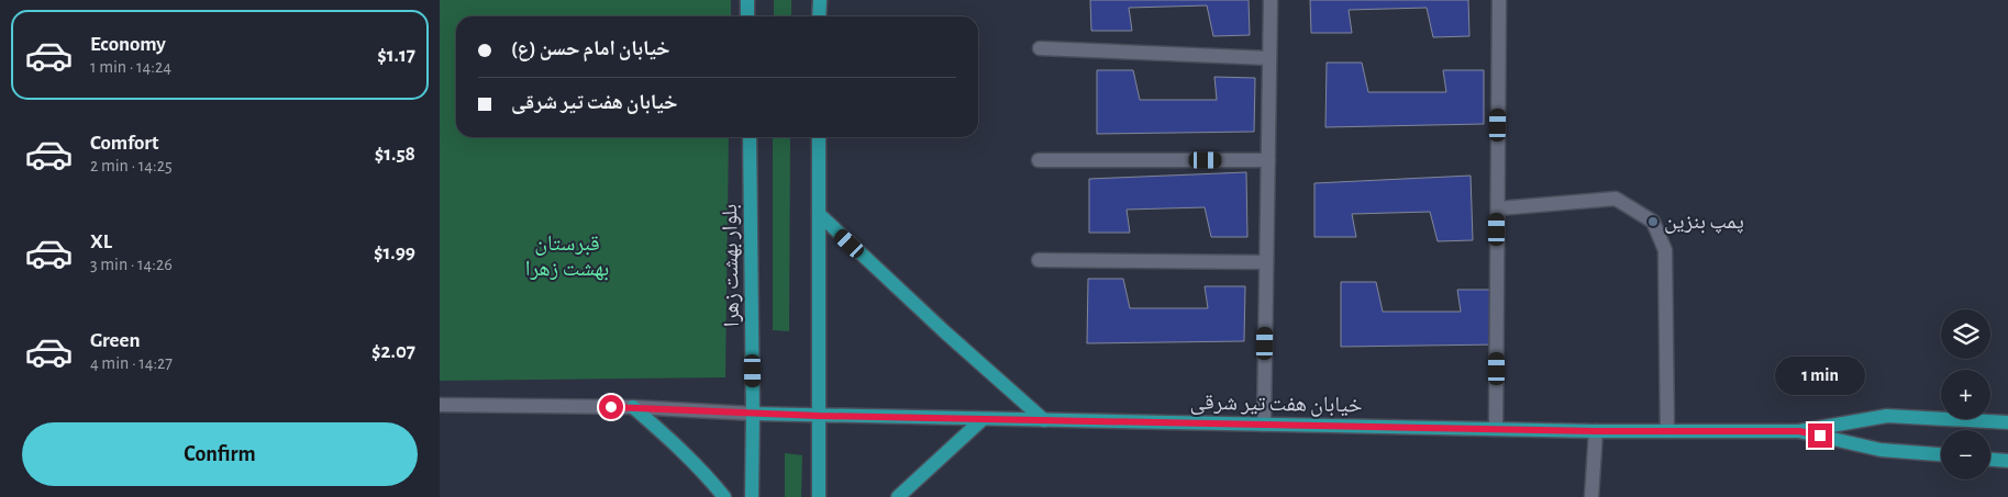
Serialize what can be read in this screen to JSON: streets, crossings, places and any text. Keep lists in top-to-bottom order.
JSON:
{
  "streets": {
    "main road": ["بلوار بهشت زهرا", "خیابان هفت تیر شرقی"]
  },
  "crossings": [
    ["بلوار بهشت زهرا", "خیابان هفت تیر شرقی"]
  ],
  "parks": ["قبرستان بهشت زهرا"],
  "places": ["پمپ بنزین"],
  "page": {
    "list": [
      {
        "name": "Economy",
        "note": "1 min · 14:24",
        "value": "$1.17"
      },
      {
        "name": "Comfort",
        "note": "2 min · 14:25",
        "value": "$1.58"
      },
      {
        "name": "XL",
        "note": "3 min · 14:26",
        "value": "$1.99"
      },
      {
        "name": "Green",
        "note": "4 min · 14:27",
        "value": "$2.07"
      }
    ],
    "banner": ["خیابان امام حسن (ع)", "خیابان هفت تیر شرقی"],
    "map_buttons": ["+", "−"],
    "bubble": "1 min",
    "buttons": "Confirm"
  }
}
